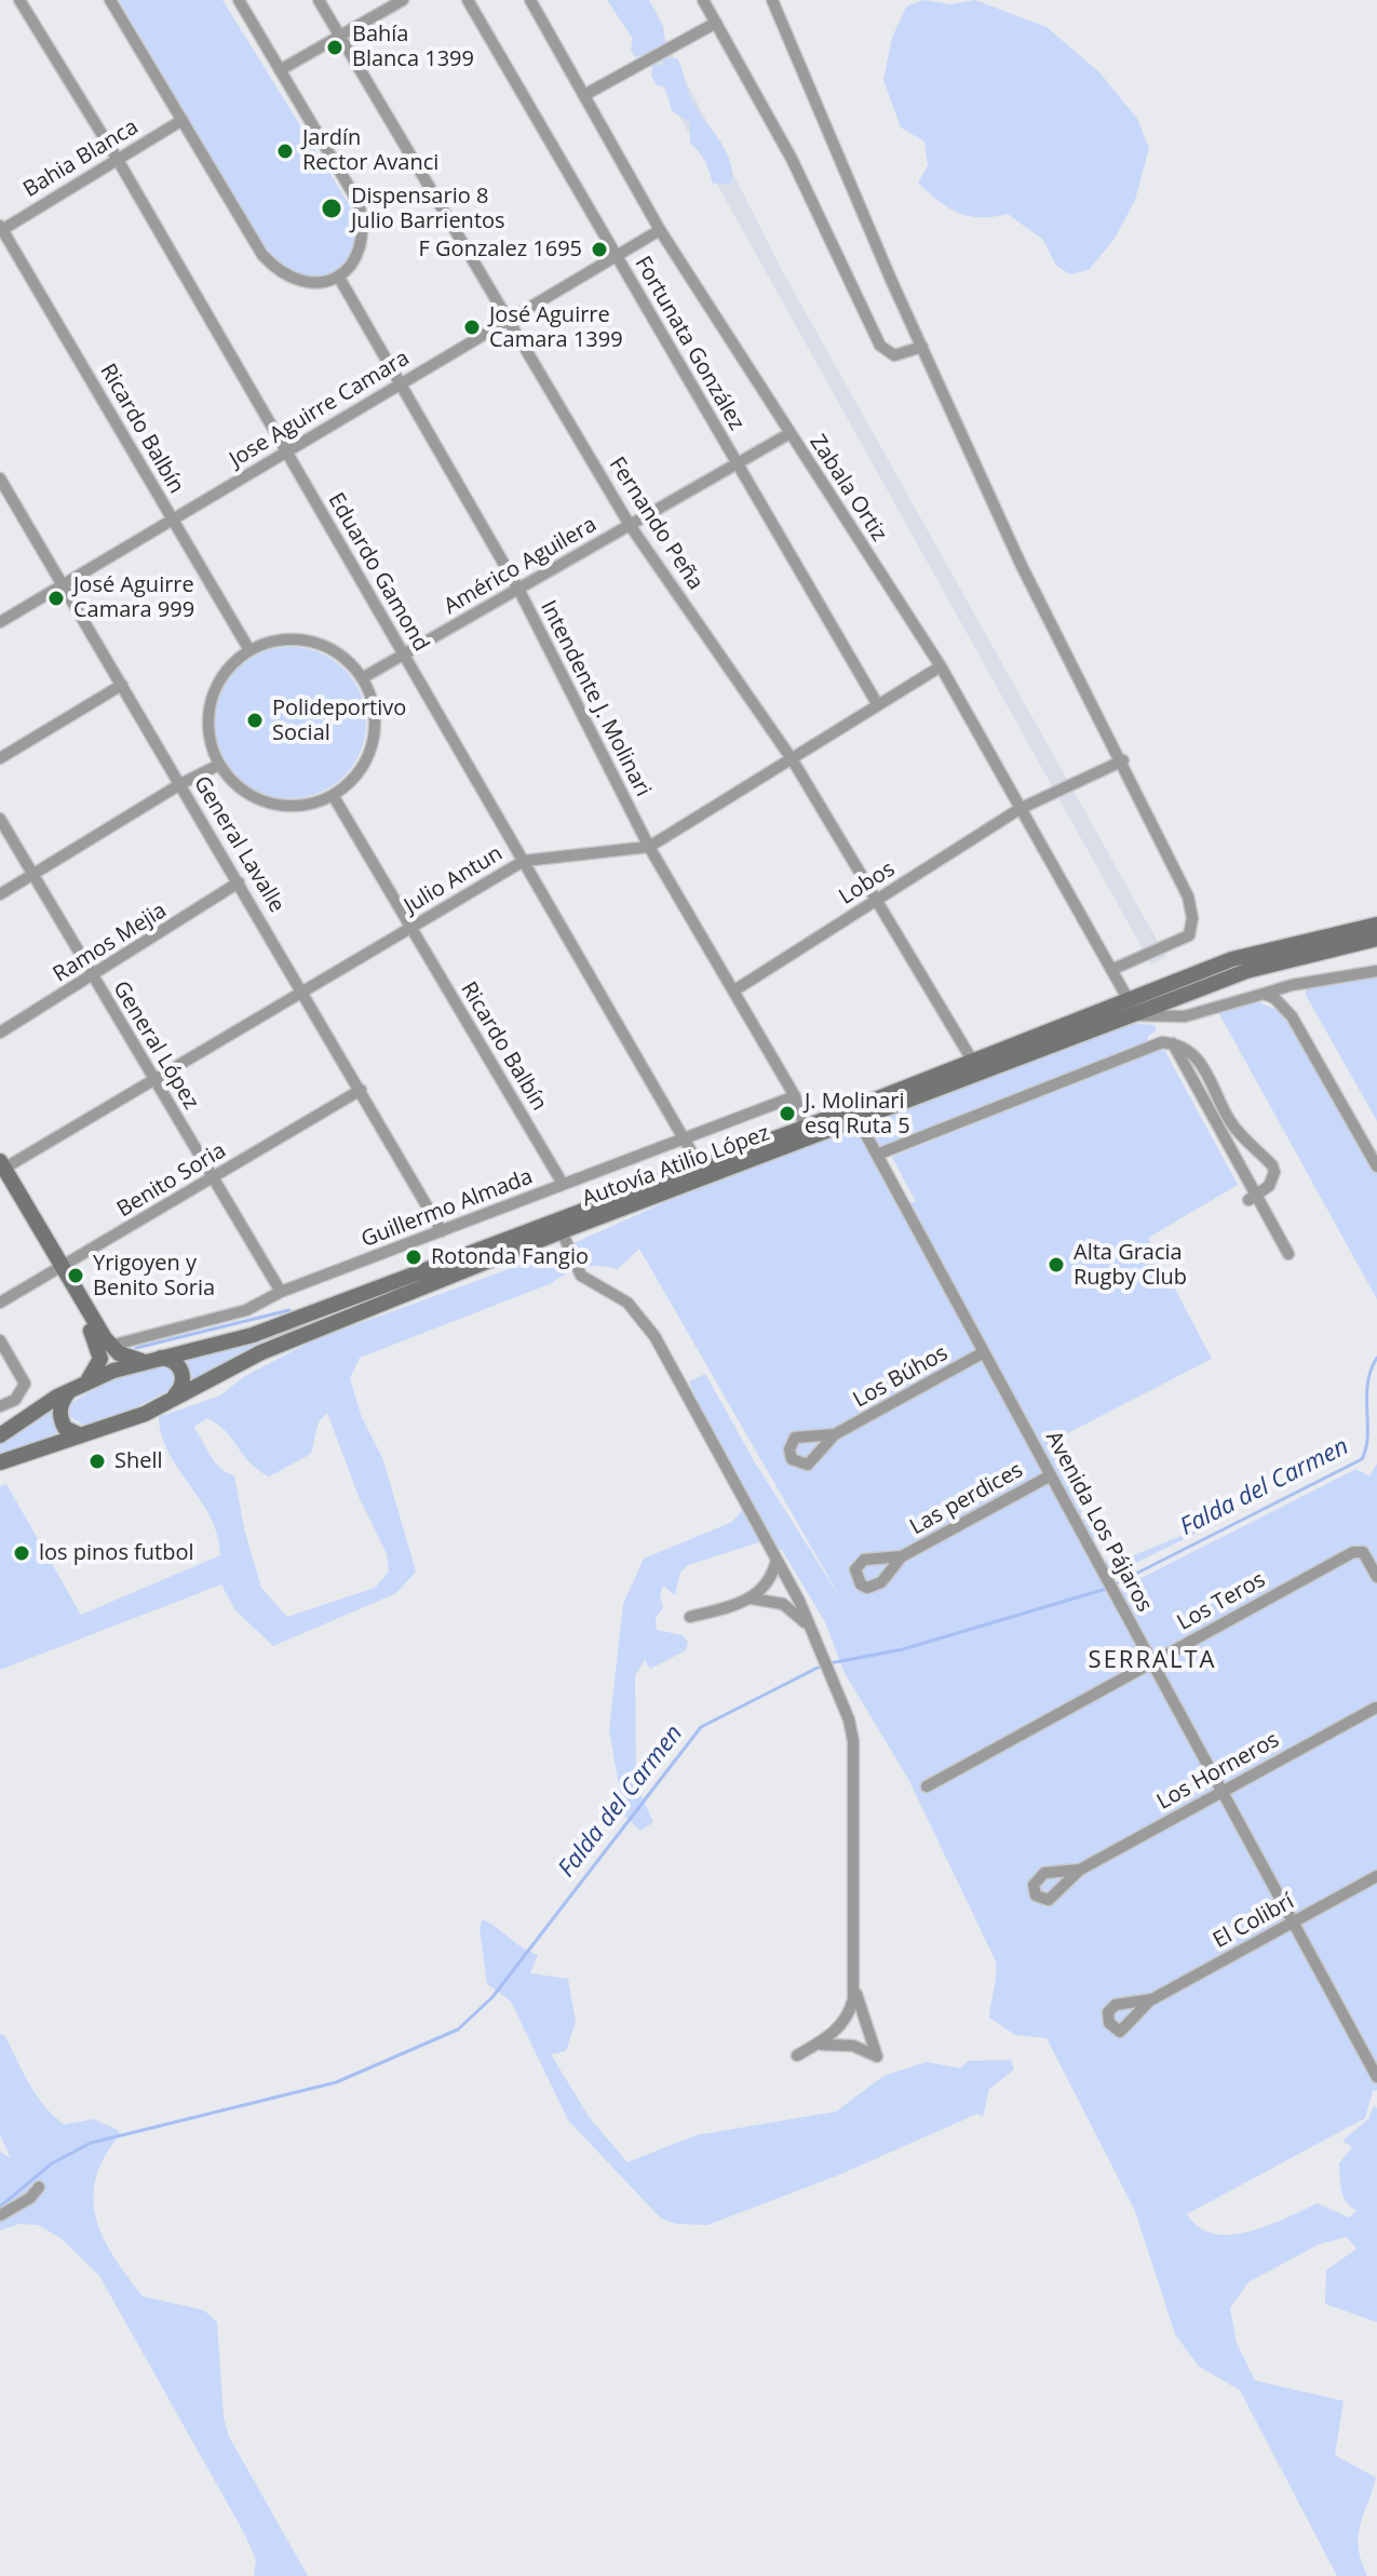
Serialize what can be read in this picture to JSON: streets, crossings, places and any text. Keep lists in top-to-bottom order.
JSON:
{
  "streets": {
    "main road": ["Autovía Atilio López"],
    "street": [
      "Bahia Blanca",
      "Fortunata González",
      "Jose Aguirre Camara",
      "Ricardo Balbín",
      "Zabala Ortiz",
      "Fernando Peña",
      "Américo Aguilera",
      "Eduardo Gamond",
      "Intendente J. Molinari",
      "General Lavalle",
      "Julio Antun",
      "Lobos",
      "Ramos Mejia",
      "General López",
      "Benito Soria",
      "Guillermo Almada",
      "Los Búhos",
      "Las perdices",
      "Avenida Los Pájaros",
      "Los Teros",
      "Los Horneros",
      "El Colibrí"
    ]
  },
  "crossings": [
    ["Bahia Blanca", "Ricardo Balbín"],
    ["Bahia Blanca", "Eduardo Gamond"],
    ["Fortunata González", "Jose Aguirre Camara"],
    ["Fortunata González", "Américo Aguilera"],
    ["Fortunata González", "Julio Antun"],
    ["Jose Aguirre Camara", "Ricardo Balbín"],
    ["Jose Aguirre Camara", "Zabala Ortiz"],
    ["Jose Aguirre Camara", "Fernando Peña"],
    ["Jose Aguirre Camara", "Eduardo Gamond"],
    ["Jose Aguirre Camara", "Intendente J. Molinari"],
    ["Jose Aguirre Camara", "General Lavalle"],
    ["Ricardo Balbín", "Américo Aguilera"],
    ["Ricardo Balbín", "Julio Antun"],
    ["Ricardo Balbín", "Guillermo Almada"],
    ["Zabala Ortiz", "Américo Aguilera"],
    ["Zabala Ortiz", "Julio Antun"],
    ["Zabala Ortiz", "Lobos"],
    ["Zabala Ortiz", "Autovía Atilio López"],
    ["Fernando Peña", "Américo Aguilera"],
    ["Fernando Peña", "Julio Antun"],
    ["Fernando Peña", "Lobos"],
    ["Fernando Peña", "Autovía Atilio López"],
    ["Américo Aguilera", "Eduardo Gamond"],
    ["Américo Aguilera", "Intendente J. Molinari"],
    ["Eduardo Gamond", "Julio Antun"],
    ["Eduardo Gamond", "Autovía Atilio López"],
    ["Eduardo Gamond", "Guillermo Almada"],
    ["Intendente J. Molinari", "Julio Antun"],
    ["Intendente J. Molinari", "Lobos"],
    ["Intendente J. Molinari", "Autovía Atilio López"],
    ["Intendente J. Molinari", "Guillermo Almada"],
    ["General Lavalle", "Julio Antun"],
    ["General Lavalle", "Ramos Mejia"],
    ["General Lavalle", "Benito Soria"],
    ["General Lavalle", "Guillermo Almada"],
    ["Julio Antun", "General López"],
    ["Ramos Mejia", "General López"],
    ["General López", "Benito Soria"],
    ["General López", "Guillermo Almada"],
    ["Autovía Atilio López", "Avenida Los Pájaros"],
    ["Los Búhos", "Avenida Los Pájaros"],
    ["Las perdices", "Avenida Los Pájaros"],
    ["Avenida Los Pájaros", "Los Teros"],
    ["Avenida Los Pájaros", "Los Horneros"],
    ["Avenida Los Pájaros", "El Colibrí"]
  ],
  "districts": ["SERRALTA"],
  "water": ["Falda del Carmen"],
  "places": [
    "Bahía Blanca 1399",
    "Jardín Rector Avanci",
    "Dispensario 8 Julio Barrientos",
    "F Gonzalez 1695",
    "José Aguirre Camara 1399",
    "José Aguirre Camara 999",
    "Polideportivo Social",
    "J. Molinari esq Ruta 5",
    "Rotonda Fangio",
    "Alta Gracia Rugby Club",
    "Yrigoyen y Benito Soria",
    "Shell",
    "los pinos futbol"
  ]
}
